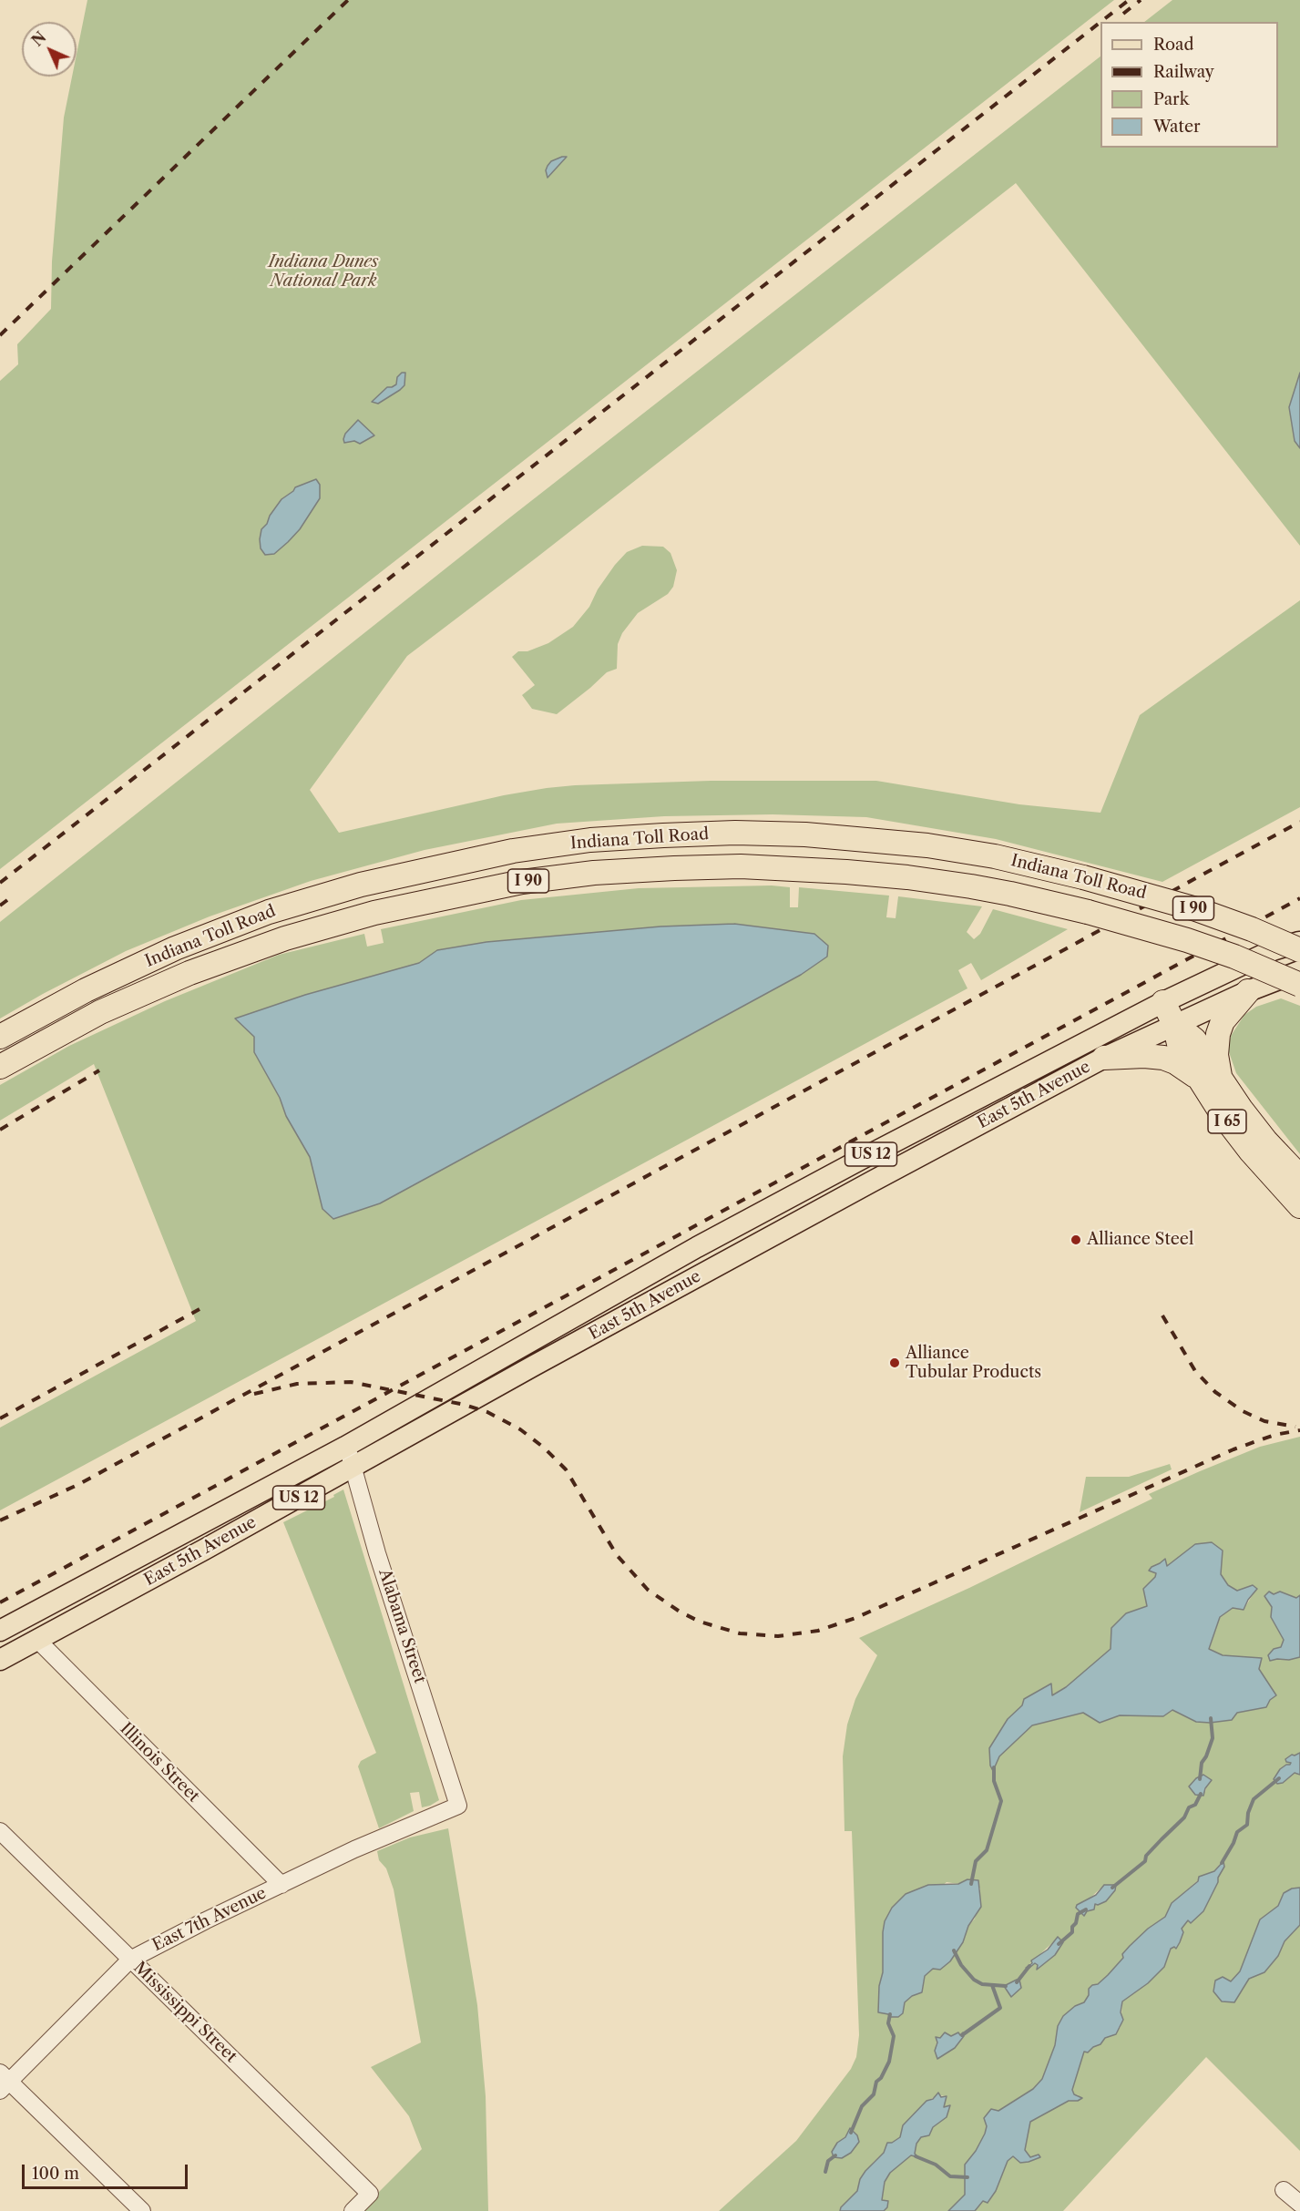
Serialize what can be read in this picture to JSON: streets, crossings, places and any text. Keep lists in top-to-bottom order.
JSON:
{
  "streets": {
    "highway": ["Indiana Toll Road", "I 90", "I 65"],
    "main road": ["East 5th Avenue", "US 12"],
    "street": [
      "Alabama Street",
      "Illinois Street",
      "East 7th Avenue",
      "Mississippi Street"
    ]
  },
  "crossings": [
    ["East 5th Avenue", "I 65"],
    ["East 5th Avenue", "Alabama Street"],
    ["East 5th Avenue", "Illinois Street"],
    ["Alabama Street", "East 7th Avenue"],
    ["Illinois Street", "East 7th Avenue"],
    ["East 7th Avenue", "Mississippi Street"]
  ],
  "parks": ["Indiana Dunes National Park"],
  "places": ["Alliance Steel", "Alliance Tubular Products"],
  "legend": [
    "Road",
    "Railway",
    "Park",
    "Water"
  ],
  "scale_bar": "100 m",
  "north": "top left"
}
